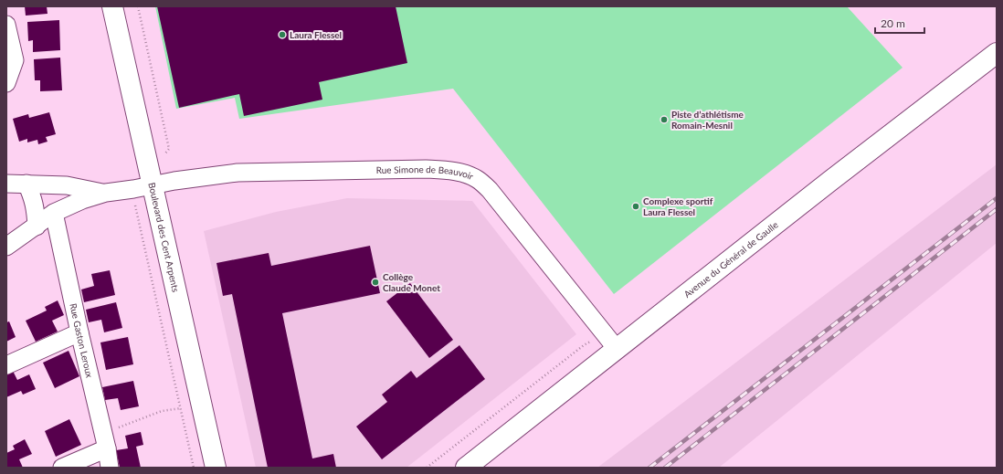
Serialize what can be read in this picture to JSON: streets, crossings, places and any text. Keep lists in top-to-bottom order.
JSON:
{
  "streets": {
    "main road": ["Boulevard des Cent Arpents", "Avenue du Général de Gaulle"],
    "street": ["Rue Simone de Beauvoir", "Rue Gaston Leroux"]
  },
  "crossings": [
    ["Rue Simone de Beauvoir", "Boulevard des Cent Arpents"],
    ["Rue Simone de Beauvoir", "Avenue du Général de Gaulle"]
  ],
  "places": [
    "Laura Flessel",
    "Piste d’athlétisme Romain-Mesnil",
    "Complexe sportif Laura Flessel",
    "Collège Claude Monet"
  ],
  "scale_bar": "20 m"
}
